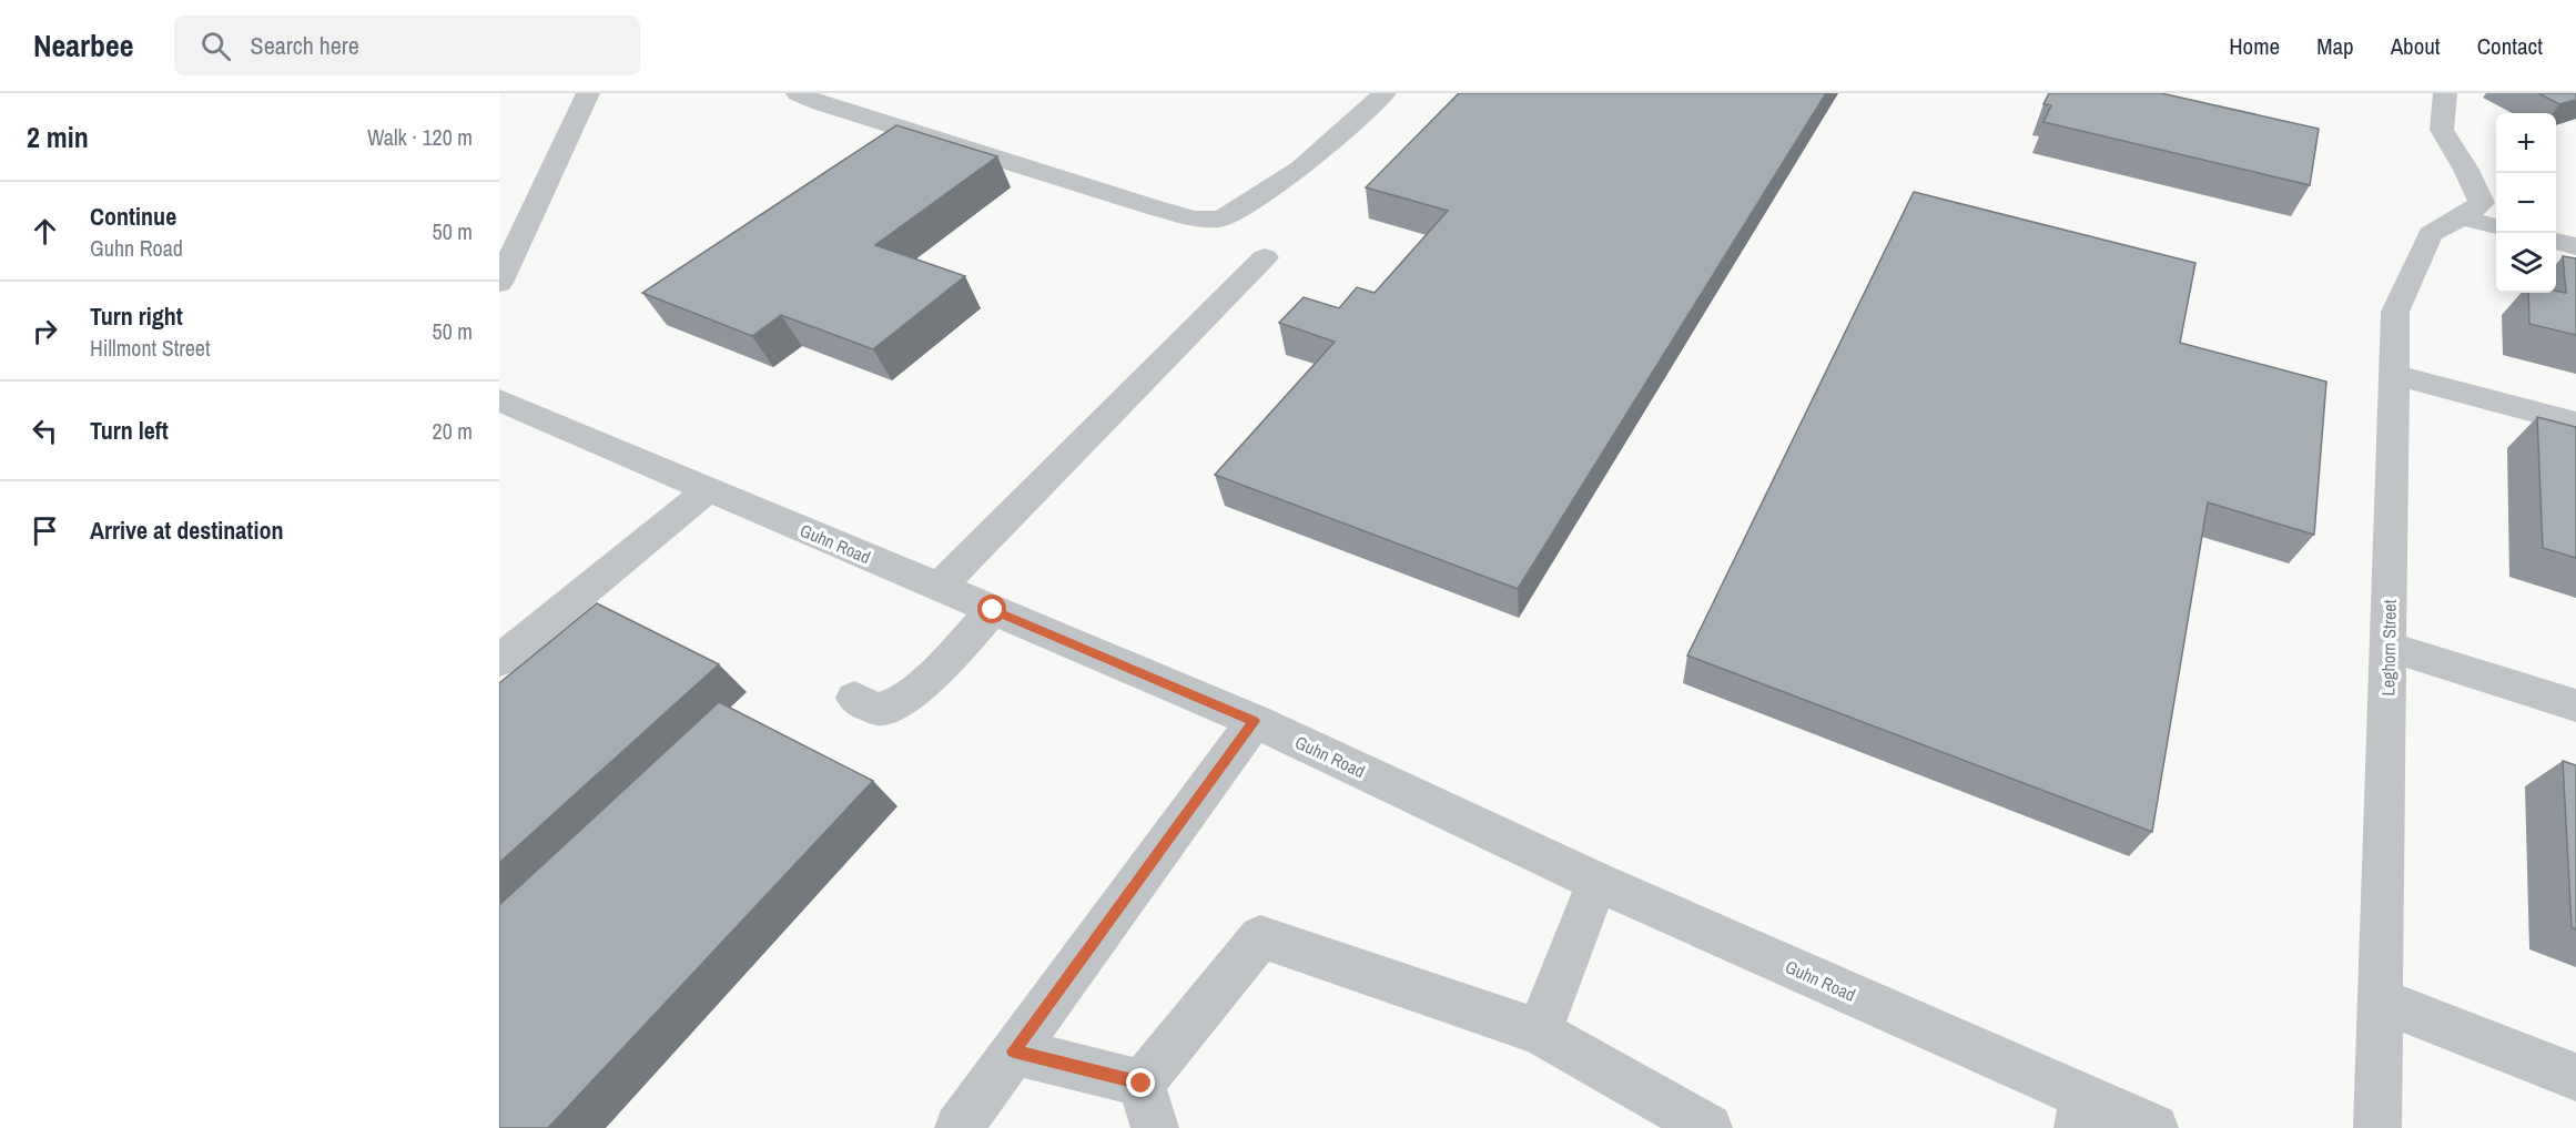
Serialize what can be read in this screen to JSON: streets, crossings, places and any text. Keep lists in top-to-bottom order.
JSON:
{
  "streets": {
    "street": ["Guhn Road", "Leghorn Street"]
  },
  "page": {
    "header": "Nearbee",
    "search": "Search here",
    "nav": [
      "Home",
      "Map",
      "About",
      "Contact"
    ],
    "heading": ["2 min", "Walk · 120 m"],
    "map_buttons": ["+", "−"],
    "list": [
      ["Continue", "Guhn Road", "50 m"],
      ["Turn right", "Hillmont Street", "50 m"],
      ["Turn left", "20 m"],
      "Arrive at destination"
    ]
  }
}
